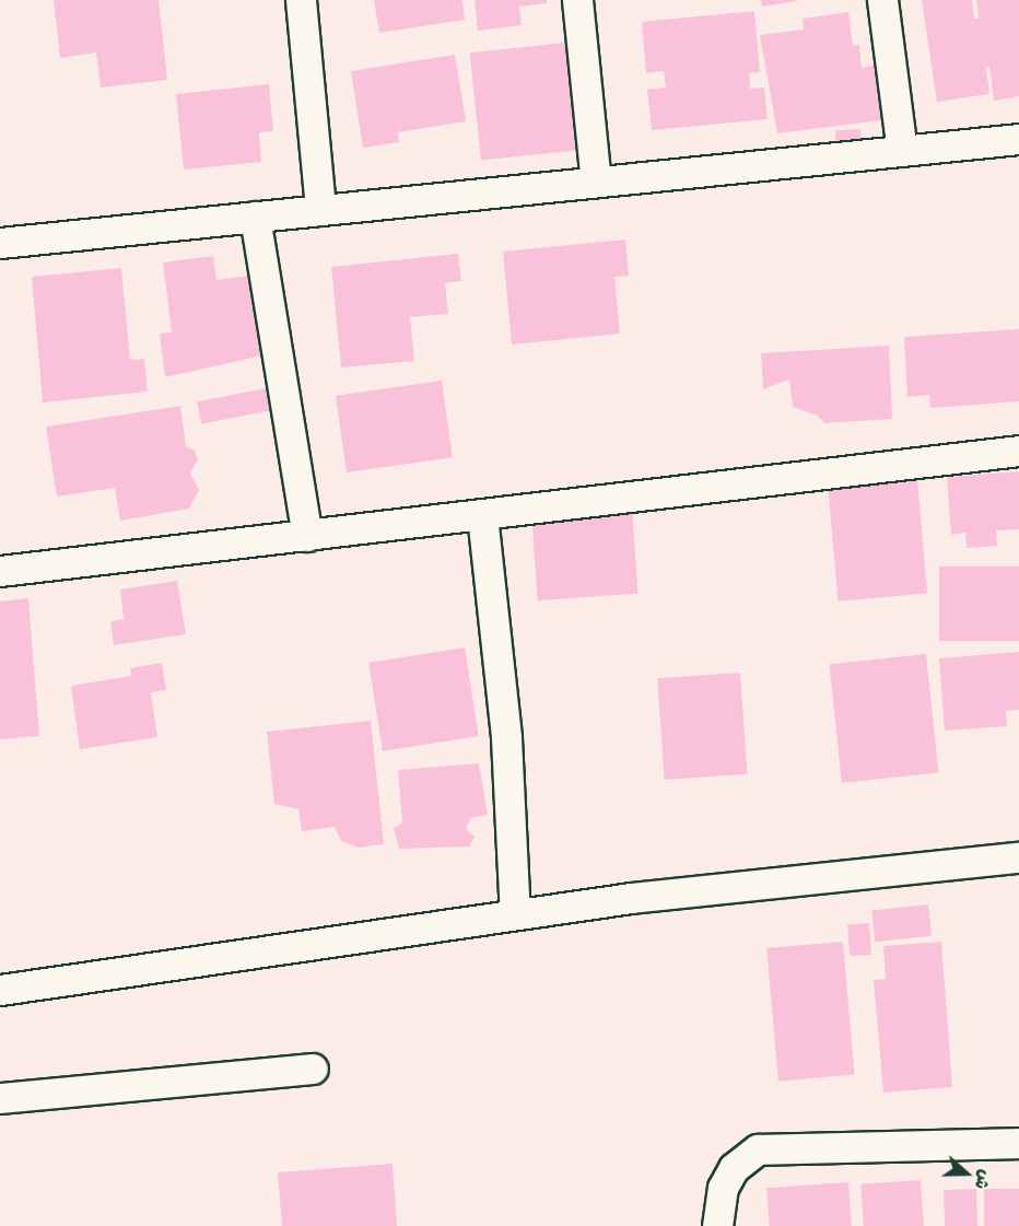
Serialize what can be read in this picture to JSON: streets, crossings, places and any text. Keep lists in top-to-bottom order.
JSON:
{
  "north": "right"
}
